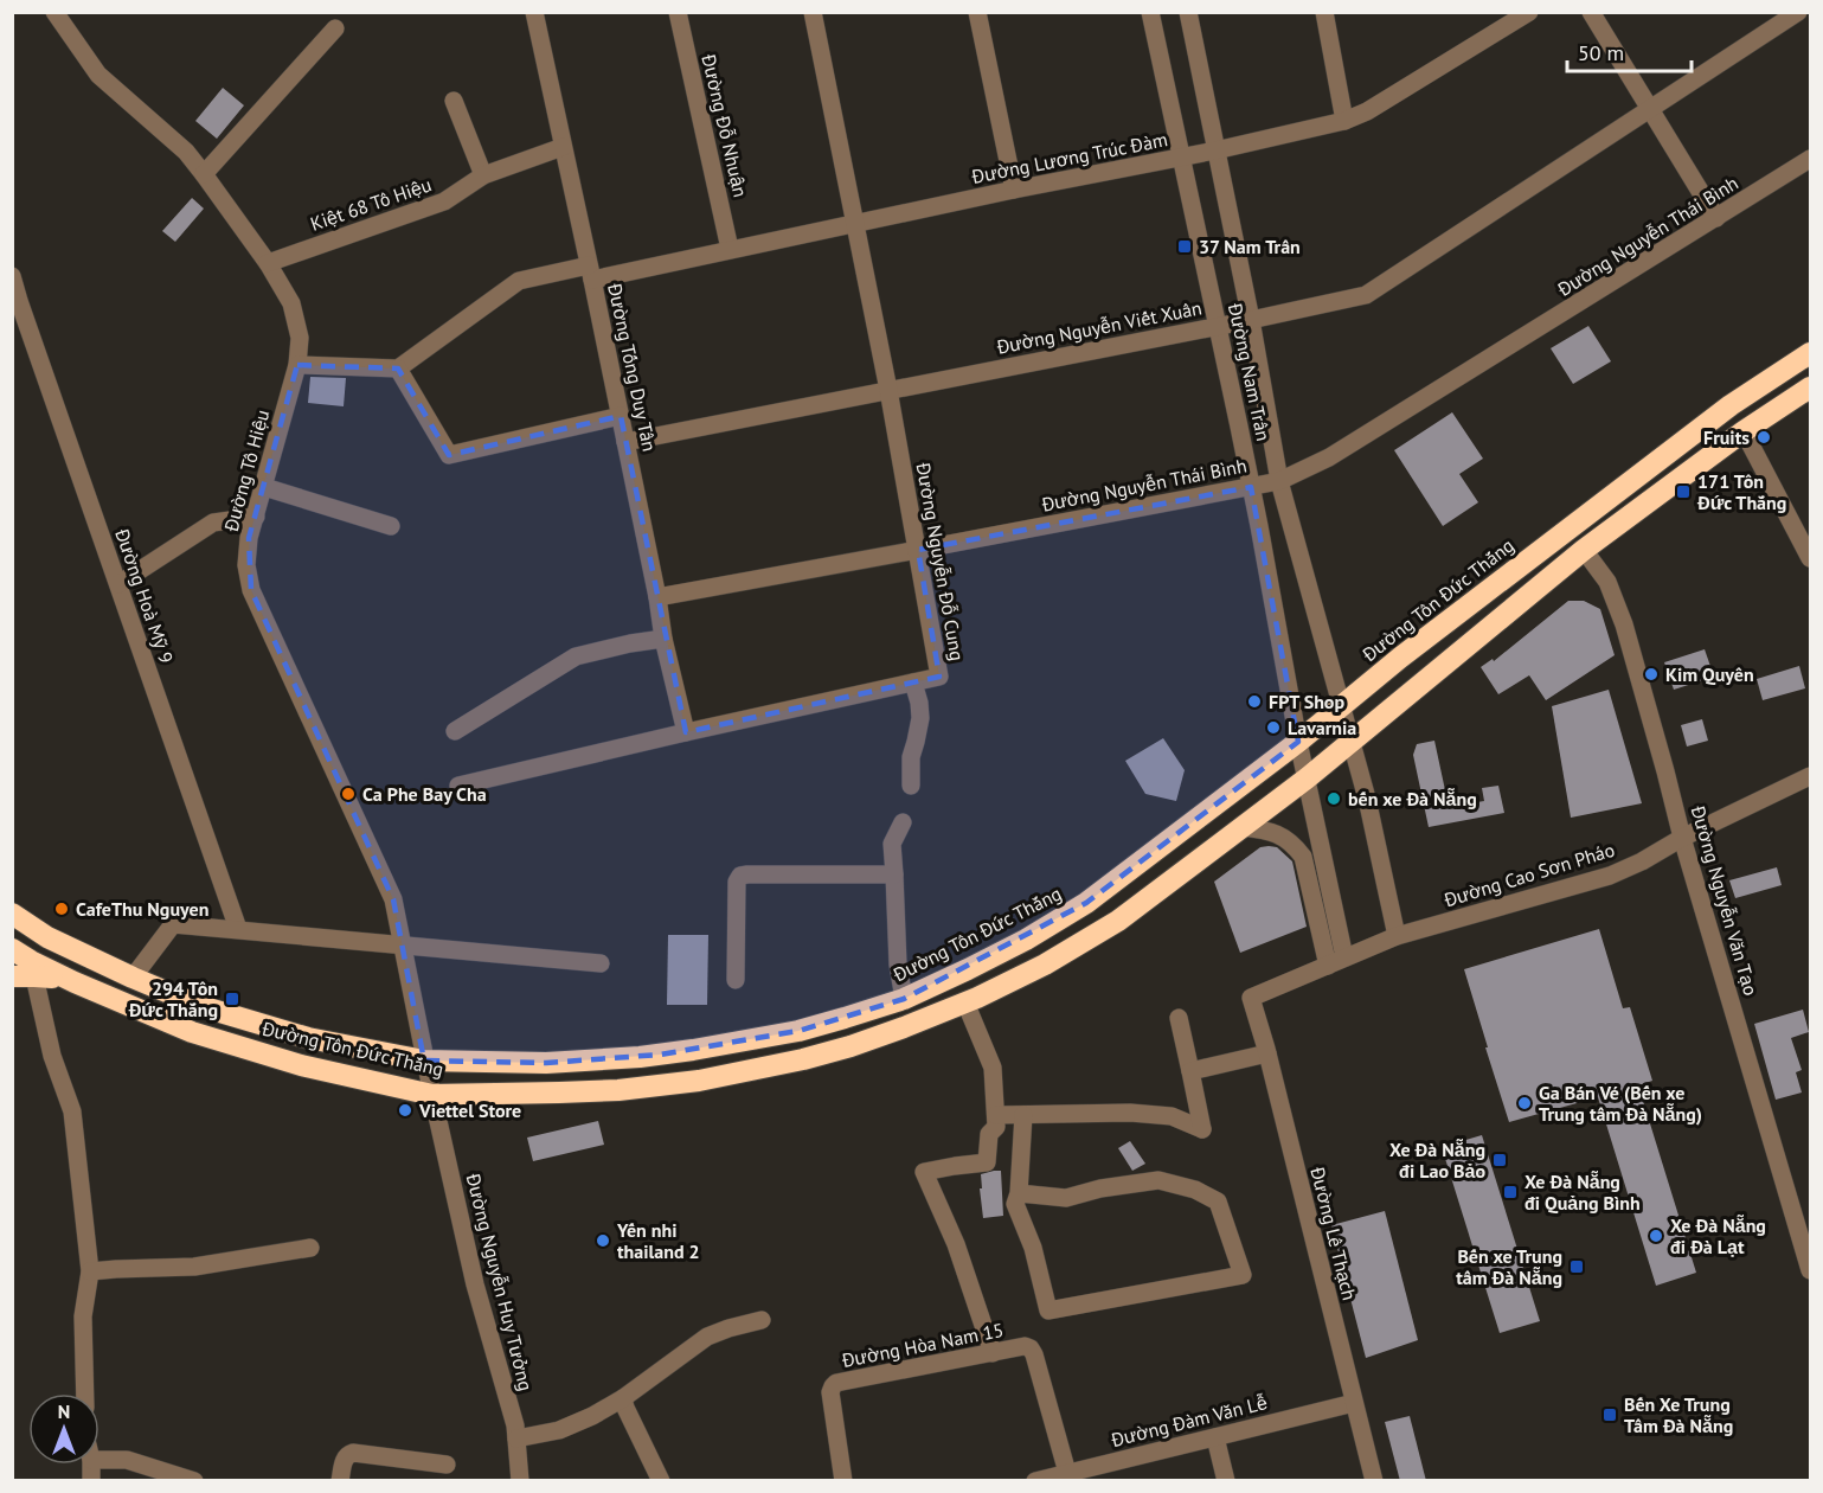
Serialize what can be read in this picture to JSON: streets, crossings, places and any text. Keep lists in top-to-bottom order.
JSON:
{
  "streets": {
    "highway": ["Đường Tôn Đức Thắng"],
    "street": [
      "Đường Đỗ Nhuận",
      "Đường Lương Trúc Đàm",
      "Kiệt 68 Tô Hiệu",
      "Đường Nguyễn Thái Bình",
      "Đường Nguyễn Viết Xuân",
      "Đường Tống Duy Tân",
      "Đường Nam Trân",
      "Đường Tô Hiệu",
      "Đường Nguyễn Đỗ Cung",
      "Đường Hoà Mỹ 9",
      "Đường Cao Sơn Pháo",
      "Đường Nguyễn Văn Tạo",
      "Đường Lê Thạch",
      "Đường Nguyễn Huy Tưởng",
      "Đường Hòa Nam 15",
      "Đường Đàm Văn Lễ"
    ]
  },
  "crossings": [
    ["Đường Đỗ Nhuận", "Đường Lương Trúc Đàm"],
    ["Đường Lương Trúc Đàm", "Đường Tống Duy Tân"],
    ["Đường Lương Trúc Đàm", "Đường Nam Trân"],
    ["Đường Lương Trúc Đàm", "Đường Nguyễn Đỗ Cung"],
    ["Kiệt 68 Tô Hiệu", "Đường Tống Duy Tân"],
    ["Kiệt 68 Tô Hiệu", "Đường Tô Hiệu"],
    ["Đường Nguyễn Thái Bình", "Đường Tống Duy Tân"],
    ["Đường Nguyễn Thái Bình", "Đường Nam Trân"],
    ["Đường Nguyễn Thái Bình", "Đường Nguyễn Đỗ Cung"],
    ["Đường Nguyễn Viết Xuân", "Đường Tống Duy Tân"],
    ["Đường Nguyễn Viết Xuân", "Đường Nam Trân"],
    ["Đường Nguyễn Viết Xuân", "Đường Nguyễn Đỗ Cung"],
    ["Đường Tống Duy Tân", "Đường Nguyễn Đỗ Cung"],
    ["Đường Nam Trân", "Đường Tôn Đức Thắng"],
    ["Đường Tô Hiệu", "Đường Tôn Đức Thắng"],
    ["Đường Tô Hiệu", "Đường Nguyễn Huy Tưởng"],
    ["Đường Tôn Đức Thắng", "Đường Nguyễn Văn Tạo"],
    ["Đường Tôn Đức Thắng", "Đường Nguyễn Huy Tưởng"],
    ["Đường Cao Sơn Pháo", "Đường Nguyễn Văn Tạo"],
    ["Đường Cao Sơn Pháo", "Đường Lê Thạch"],
    ["Đường Lê Thạch", "Đường Đàm Văn Lễ"],
    ["Đường Hòa Nam 15", "Đường Đàm Văn Lễ"]
  ],
  "places": {
    "transit": [
      "37 Nam Trân",
      "171 Tôn Đức Thắng",
      "294 Tôn Đức Thắng",
      "Xe Đà Nẵng đi Lao Bảo",
      "Xe Đà Nẵng đi Quảng Bình",
      "Bến xe Trung tâm Đà Nẵng",
      "Bến Xe Trung Tâm Đà Nẵng"
    ],
    "other": [
      "Fruits",
      "Kim Quyên",
      "FPT Shop",
      "Lavarnia",
      "Ca Phe Bay Cha",
      "bến xe Đà Nẵng",
      "CafeThu Nguyen",
      "Ga Bán Vé (Bến xe Trung tâm Đà Nẵng)",
      "Viettel Store",
      "Xe Đà Nẵng đi Đà Lạt",
      "Yến nhi thailand 2"
    ]
  },
  "scale_bar": "50 m",
  "north": "top"
}
